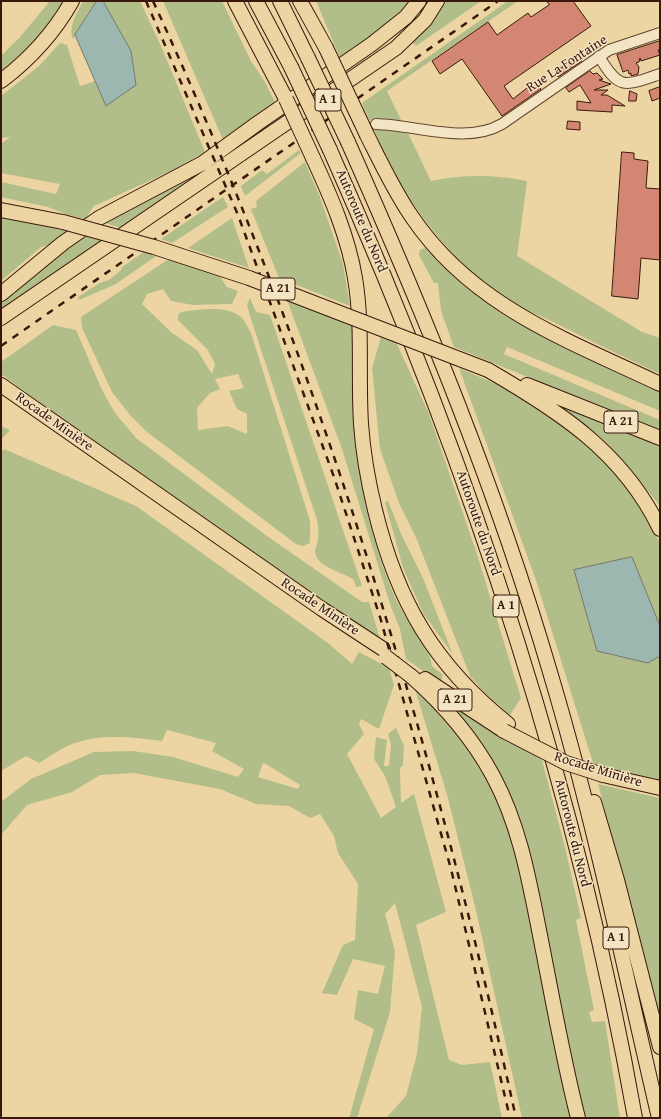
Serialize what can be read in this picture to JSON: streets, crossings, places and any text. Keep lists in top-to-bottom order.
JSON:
{
  "streets": {
    "highway": [
      "A 1",
      "Autoroute du Nord",
      "A 21",
      "Rocade Minière"
    ],
    "street": ["Rue La Fontaine"]
  }
}
